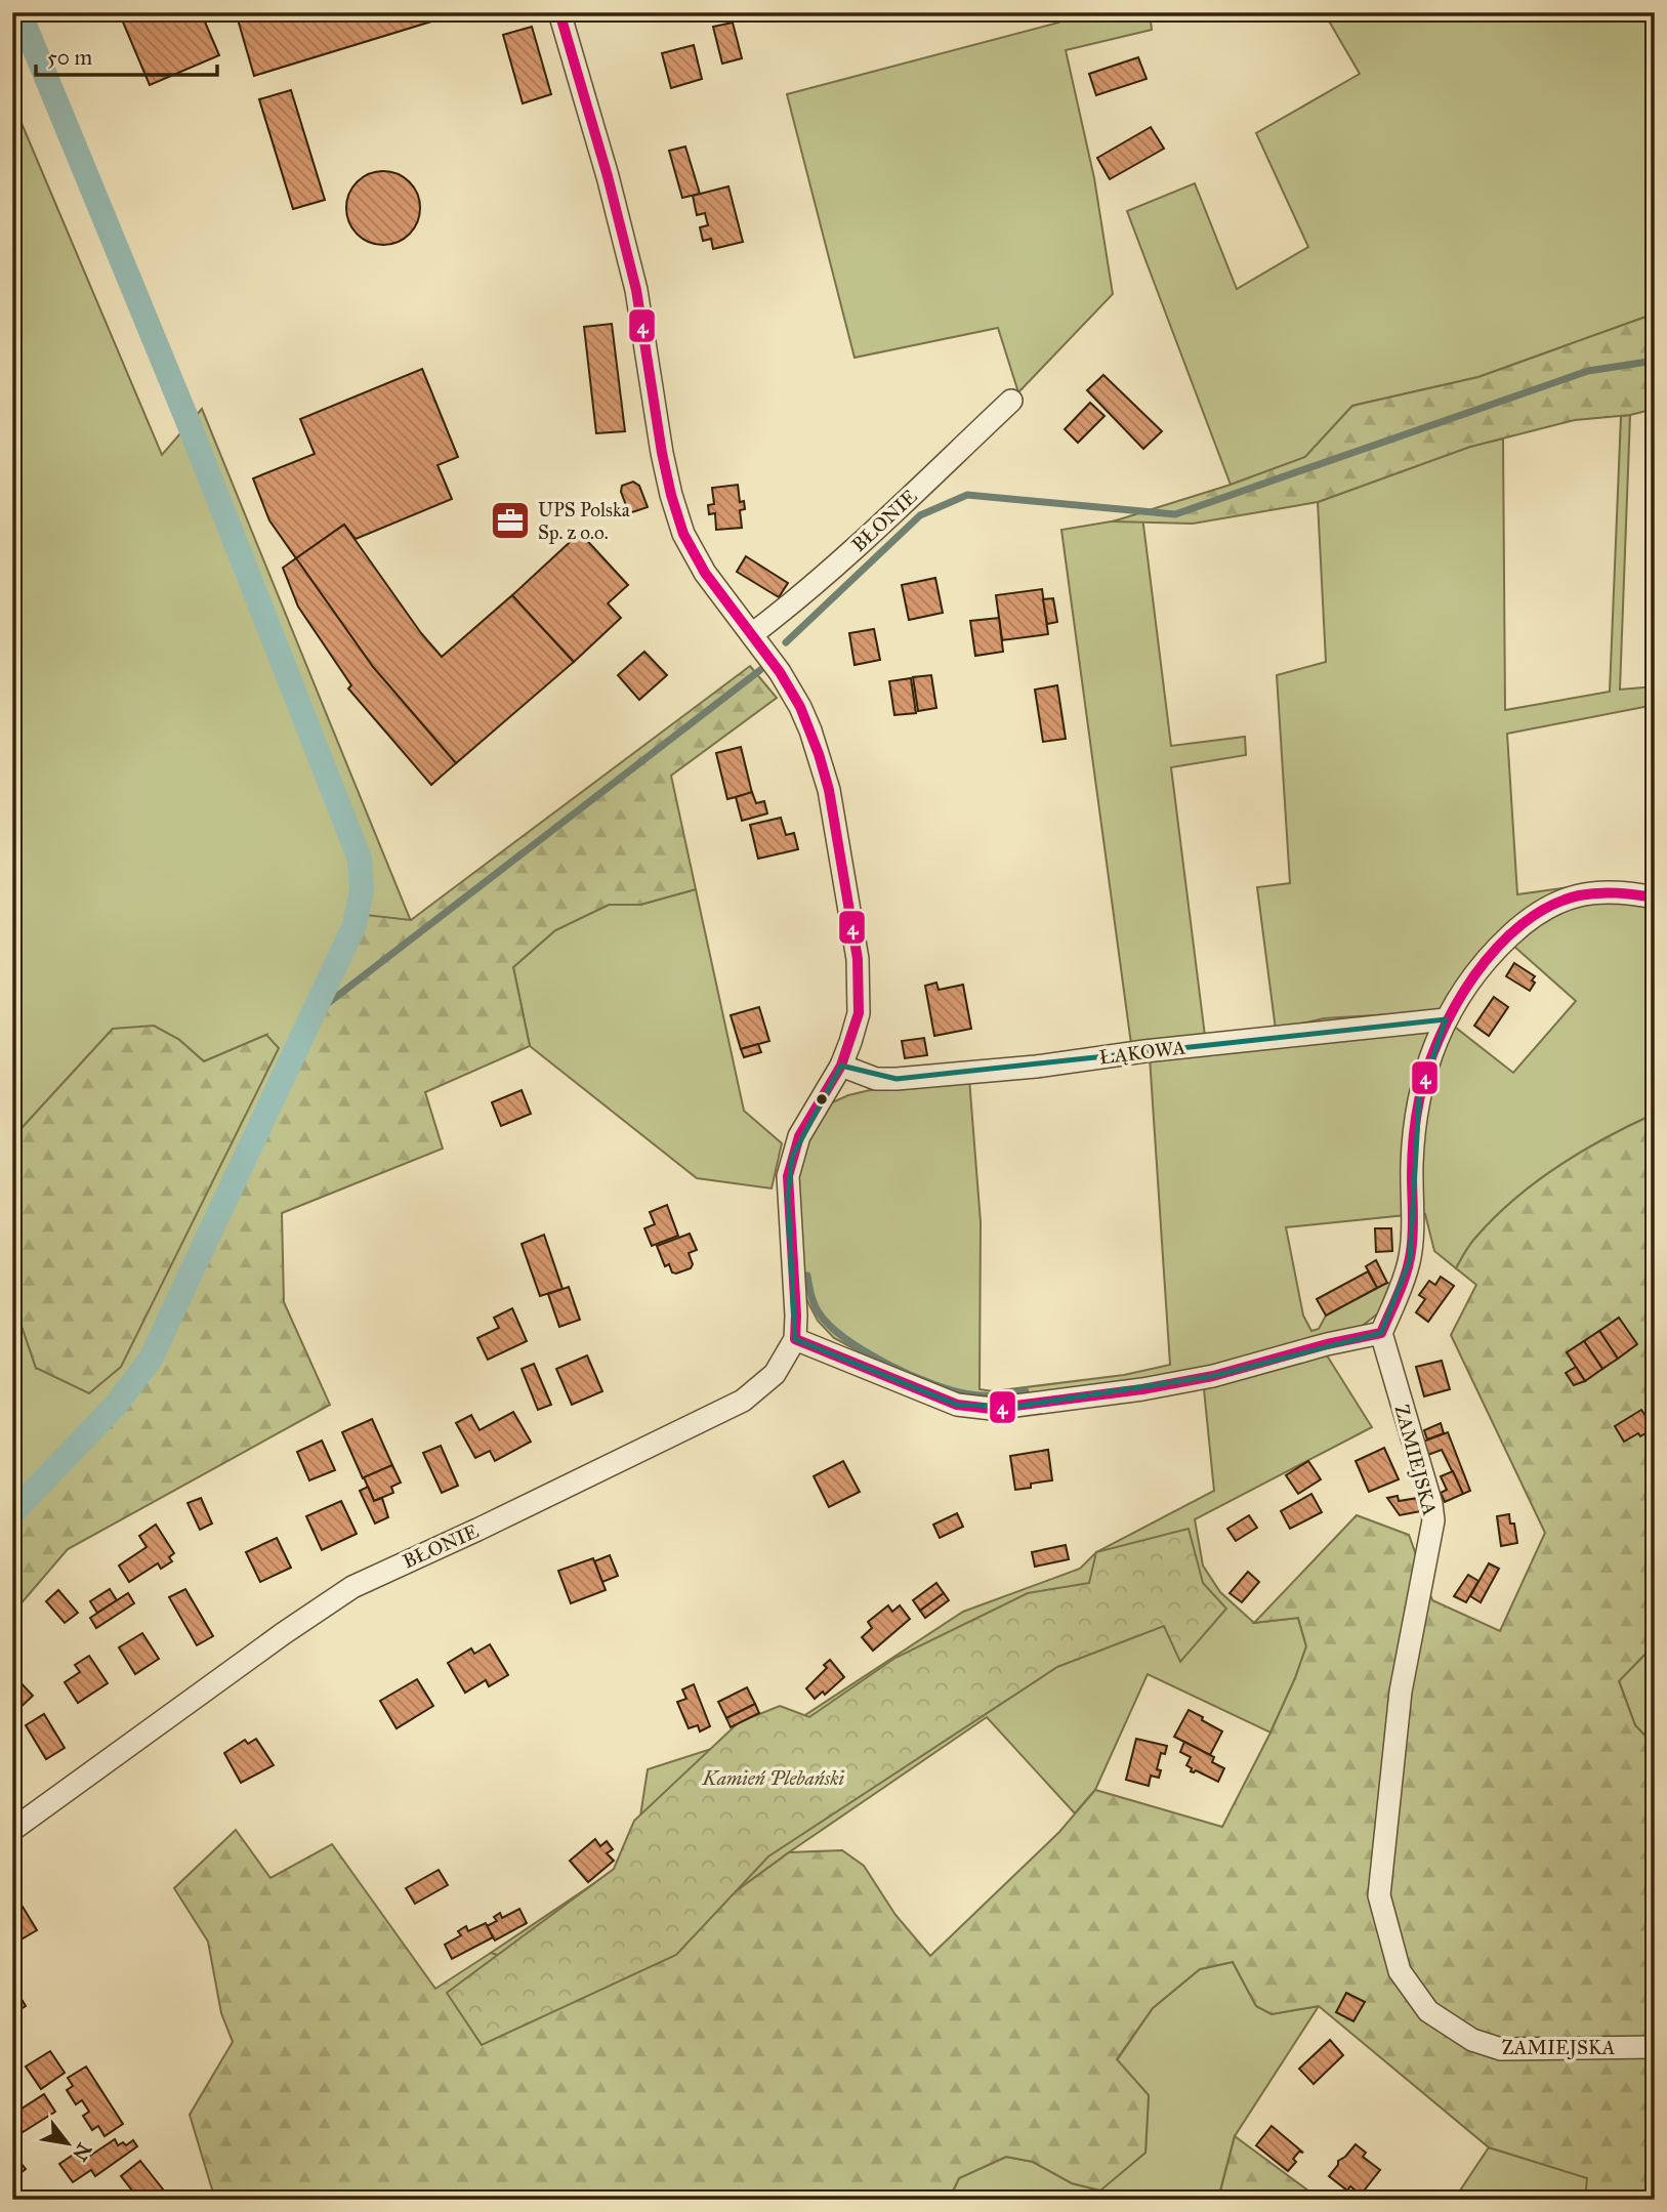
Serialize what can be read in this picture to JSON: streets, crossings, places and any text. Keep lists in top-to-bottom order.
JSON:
{
  "streets": {
    "street": ["BŁONIE", "ŁĄKOWA", "ZAMIEJSKA"]
  },
  "parks": ["Kamień Plebański"],
  "places": {
    "office": ["UPS Polska Sp. z o.o."]
  },
  "lines": ["transit line 4"],
  "scale_bar": "50 m",
  "north": "bottom right"
}
